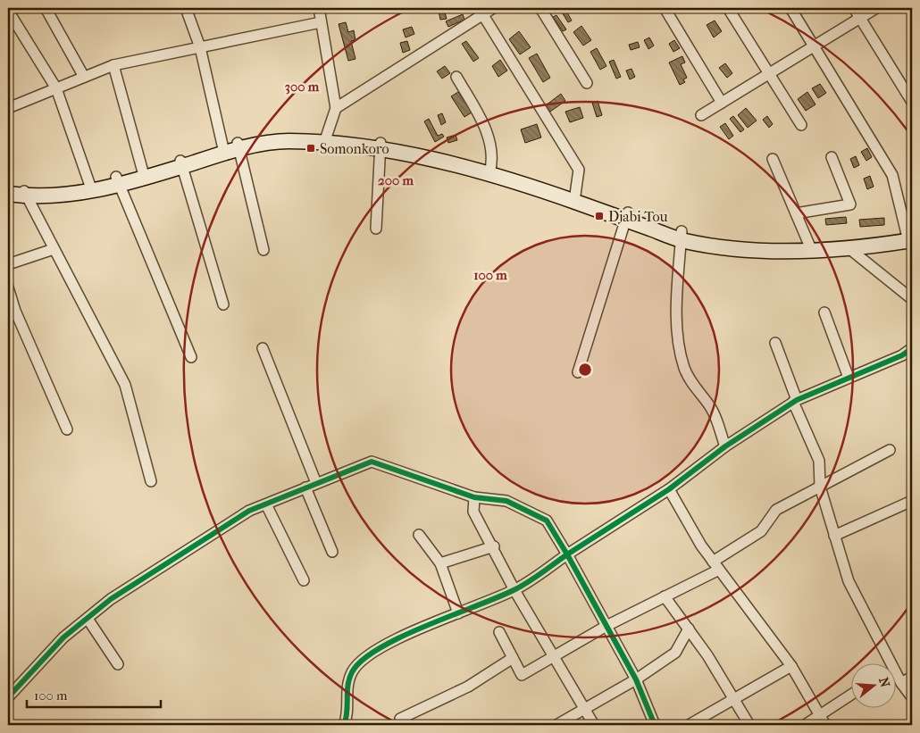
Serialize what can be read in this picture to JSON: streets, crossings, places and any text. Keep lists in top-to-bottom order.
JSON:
{
  "places": {
    "transit": ["Somonkoro", "Djabi Tou"]
  },
  "scale_bar": "100 m",
  "north": "right",
  "rings": ["300 m", "200 m", "100 m"]
}
